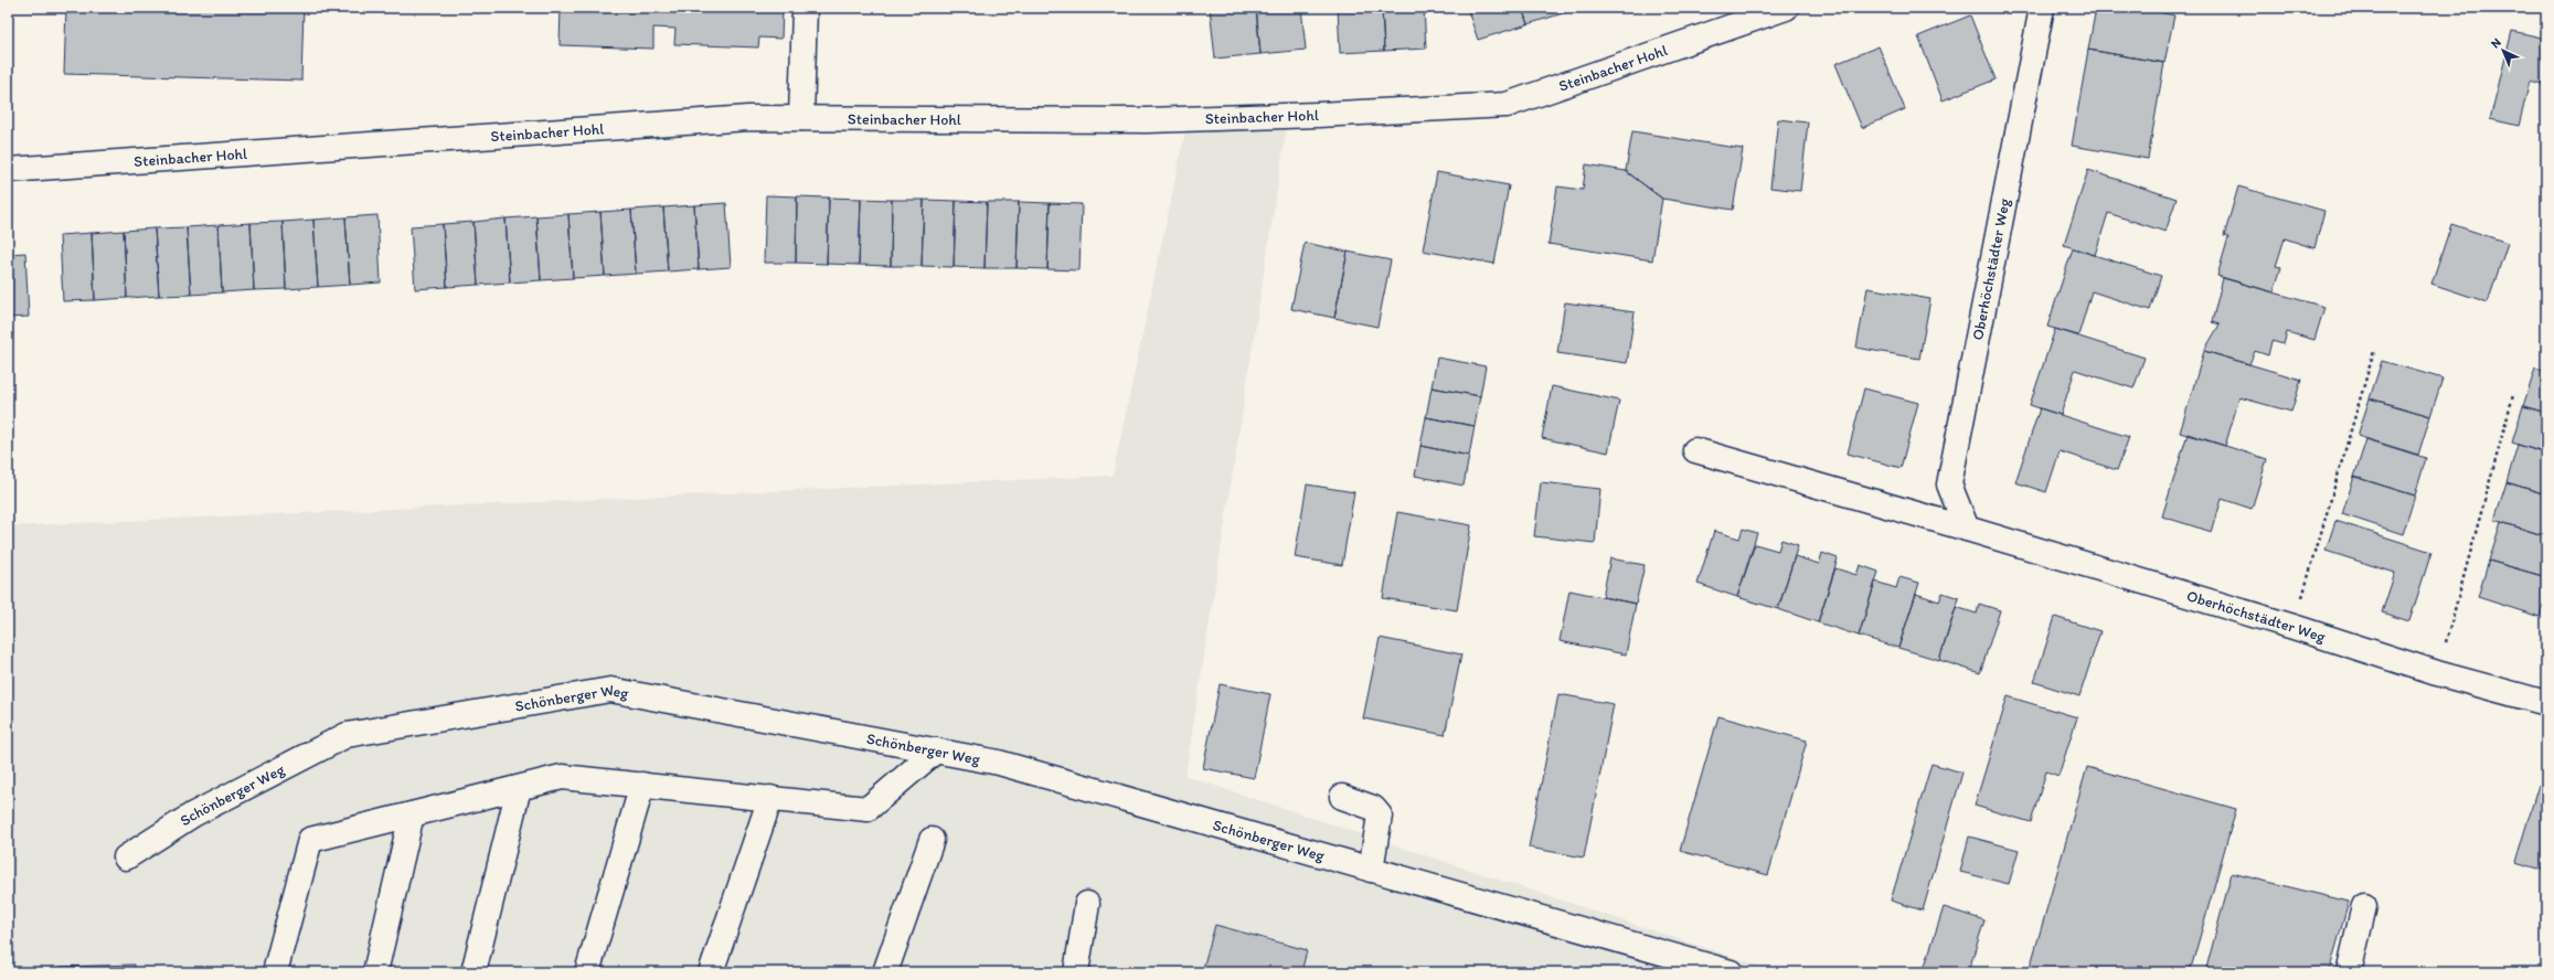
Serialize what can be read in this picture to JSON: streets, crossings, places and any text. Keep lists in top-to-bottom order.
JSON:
{
  "streets": {
    "street": ["Steinbacher Hohl", "Oberhöchstädter Weg", "Schönberger Weg"]
  },
  "north": "top left"
}
